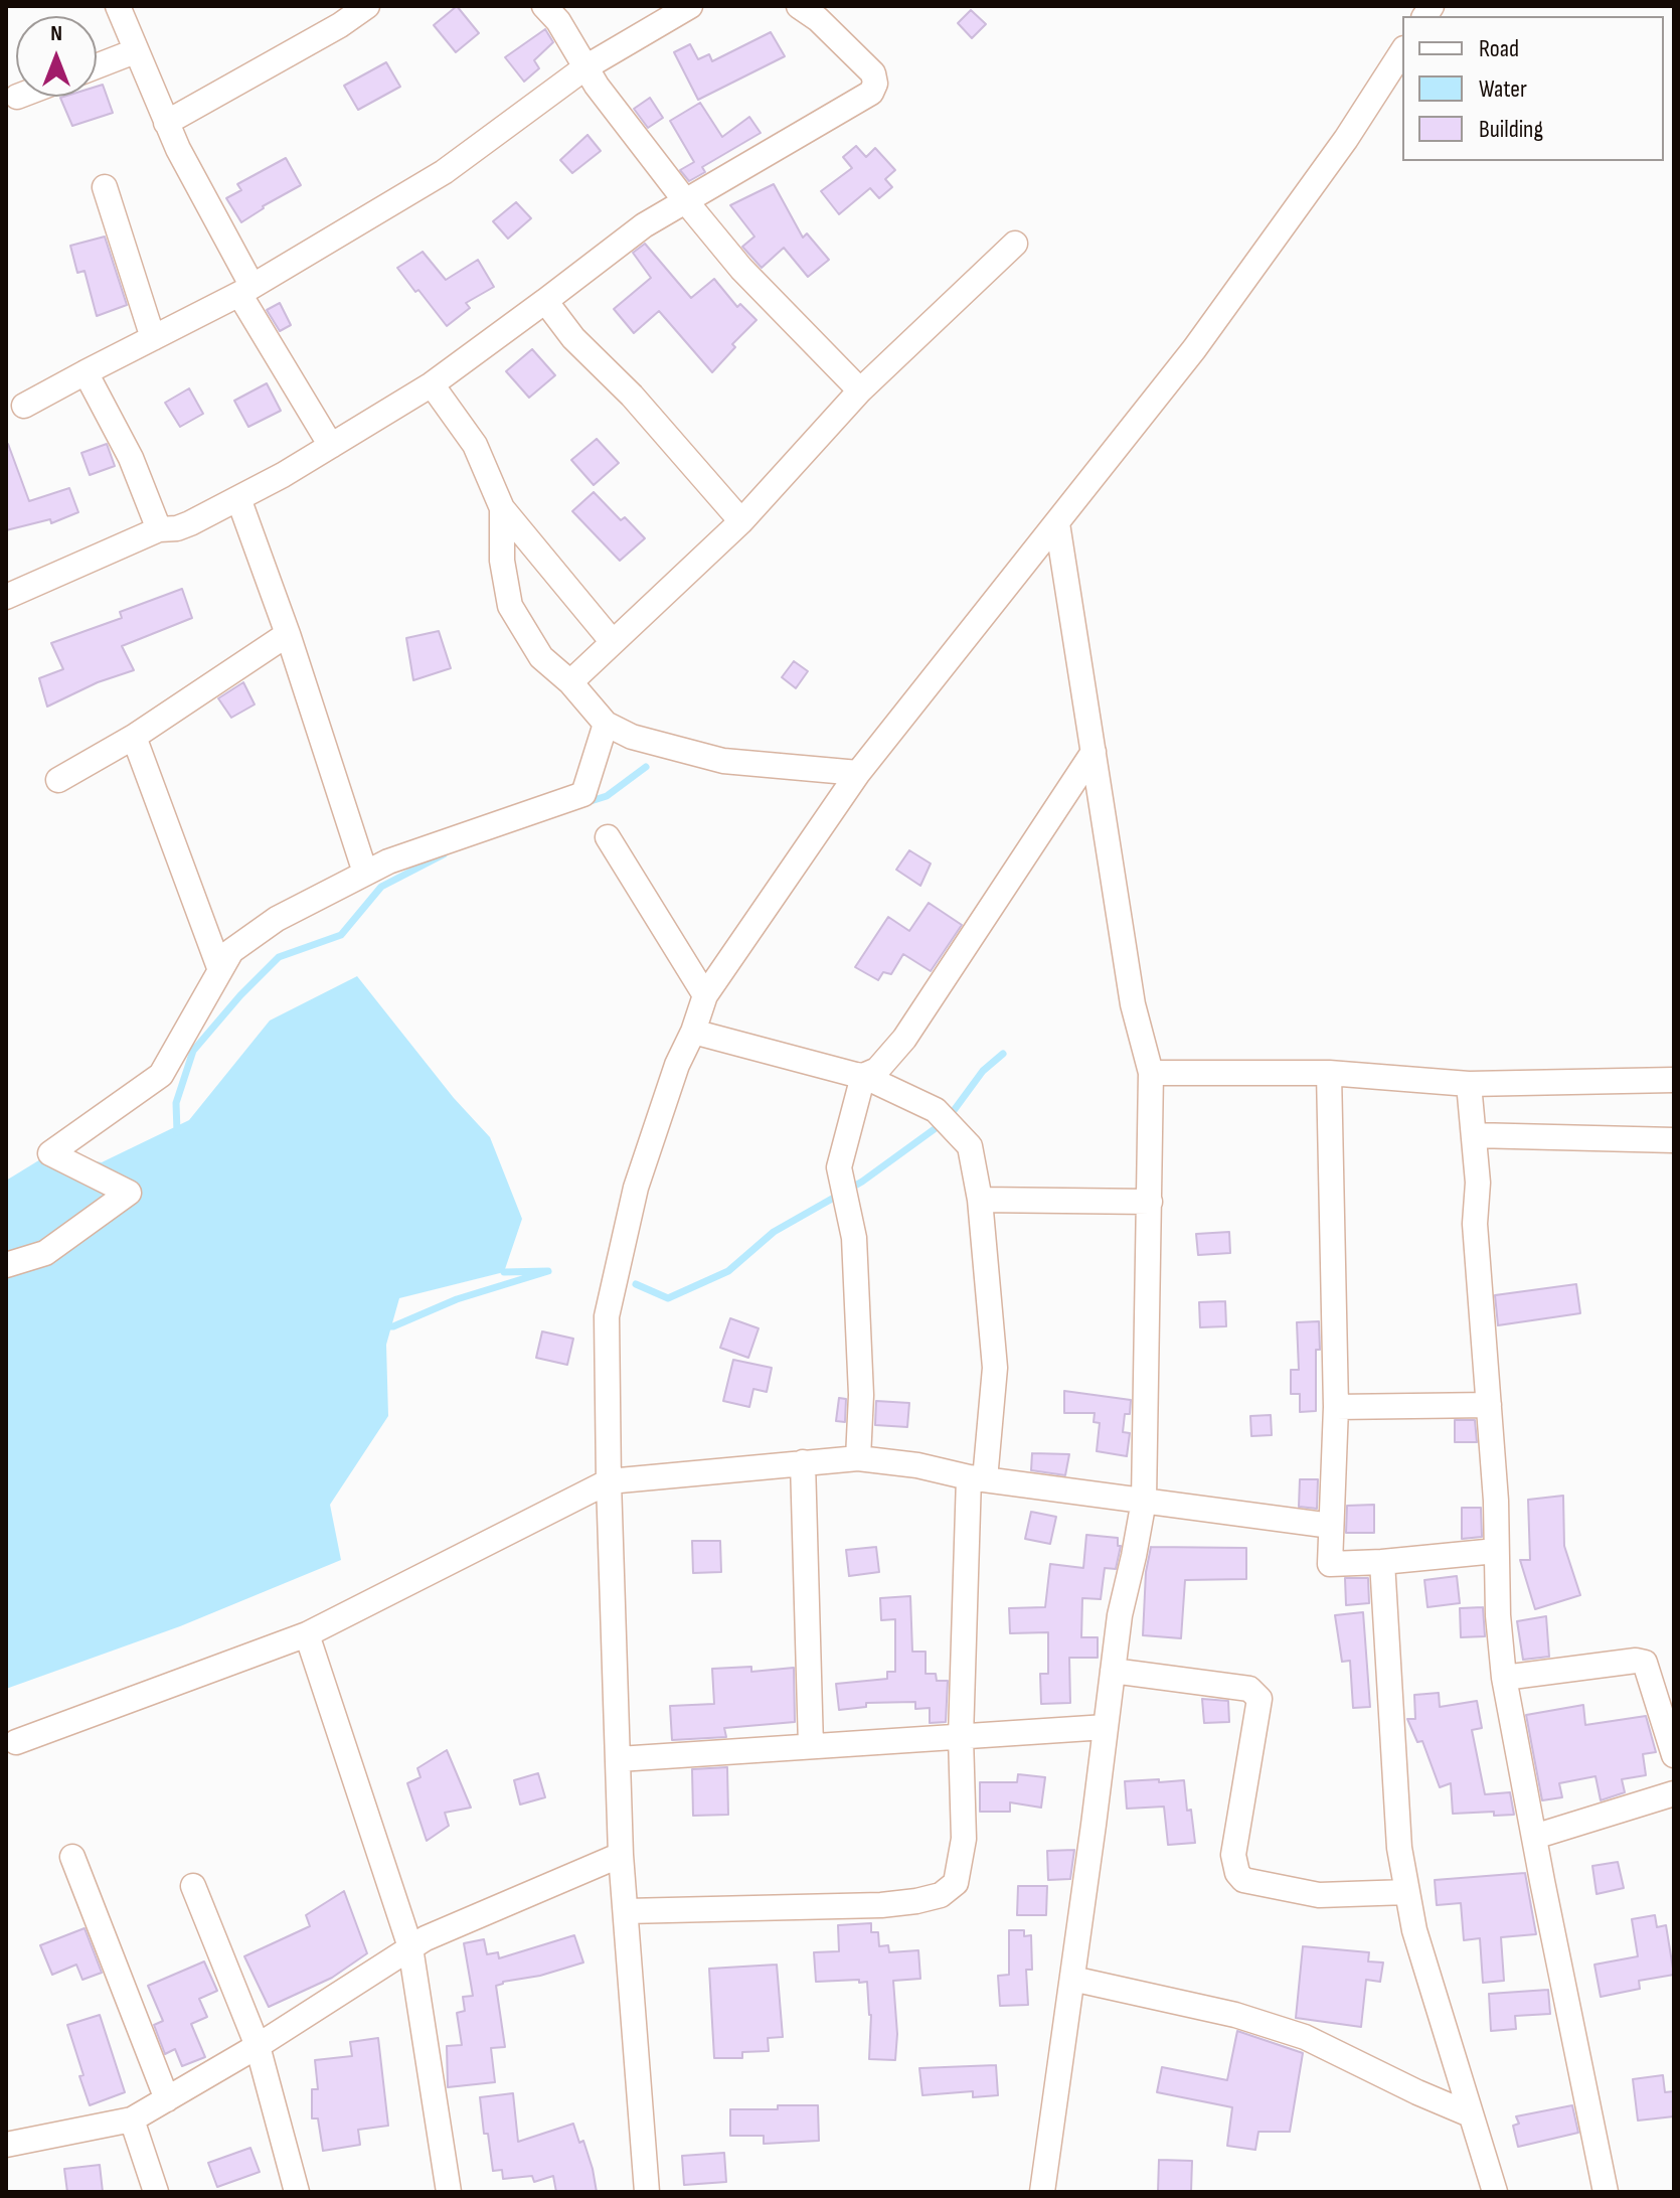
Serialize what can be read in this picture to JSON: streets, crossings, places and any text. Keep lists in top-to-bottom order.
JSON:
{
  "legend": ["Road", "Water", "Building"],
  "north": "top"
}
